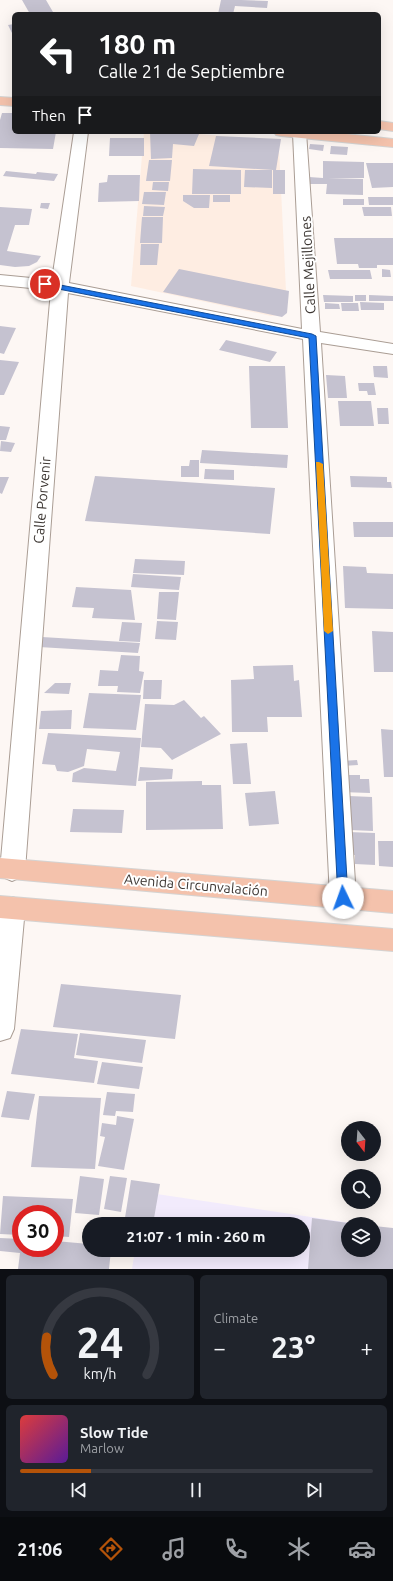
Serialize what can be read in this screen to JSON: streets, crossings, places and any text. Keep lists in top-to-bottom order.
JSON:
{
  "streets": {
    "main road": ["Avenida Circunvalación"],
    "street": ["Calle Mejillones", "Calle Porvenir"]
  },
  "crossings": [
    ["Calle Mejillones", "Avenida Circunvalación"],
    ["Calle Porvenir", "Avenida Circunvalación"]
  ],
  "north": "bottom",
  "page": {
    "turn": ["180 m", "Calle 21 de Septiembre"],
    "then": "Then",
    "limit": "30",
    "trip": "21:07 · 1 min · 260 m",
    "tile": "Climate",
    "heat": ["−", "23°", "+"],
    "song": ["Slow Tide", "Marlow"],
    "tabs": "21:06",
    "gauge": ["24", "km/h"]
  }
}
